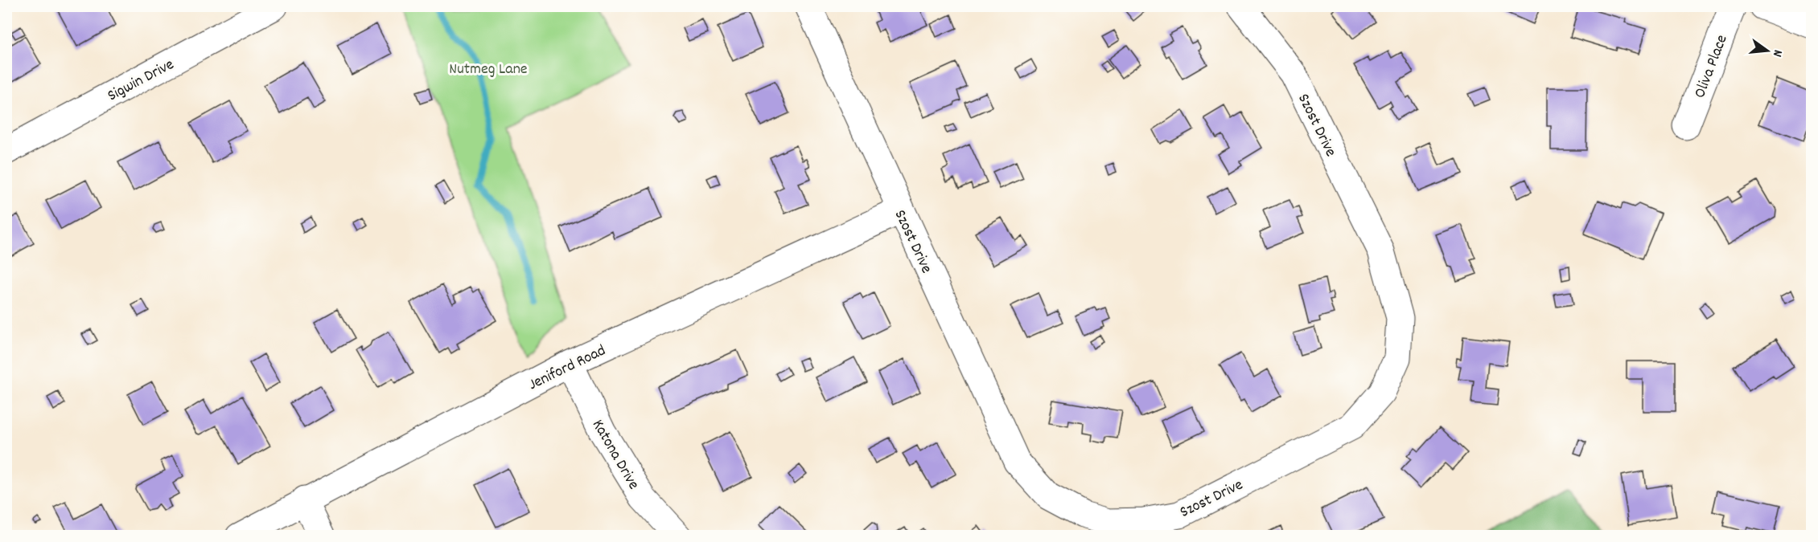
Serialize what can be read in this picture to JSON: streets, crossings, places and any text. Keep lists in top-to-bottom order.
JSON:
{
  "streets": {
    "street": [
      "Oliva Place",
      "Sigwin Drive",
      "Szost Drive",
      "Jeniford Road",
      "Katona Drive"
    ]
  },
  "crossings": [
    ["Szost Drive", "Jeniford Road"],
    ["Jeniford Road", "Katona Drive"]
  ],
  "parks": ["Nutmeg Lane"],
  "north": "right"
}
